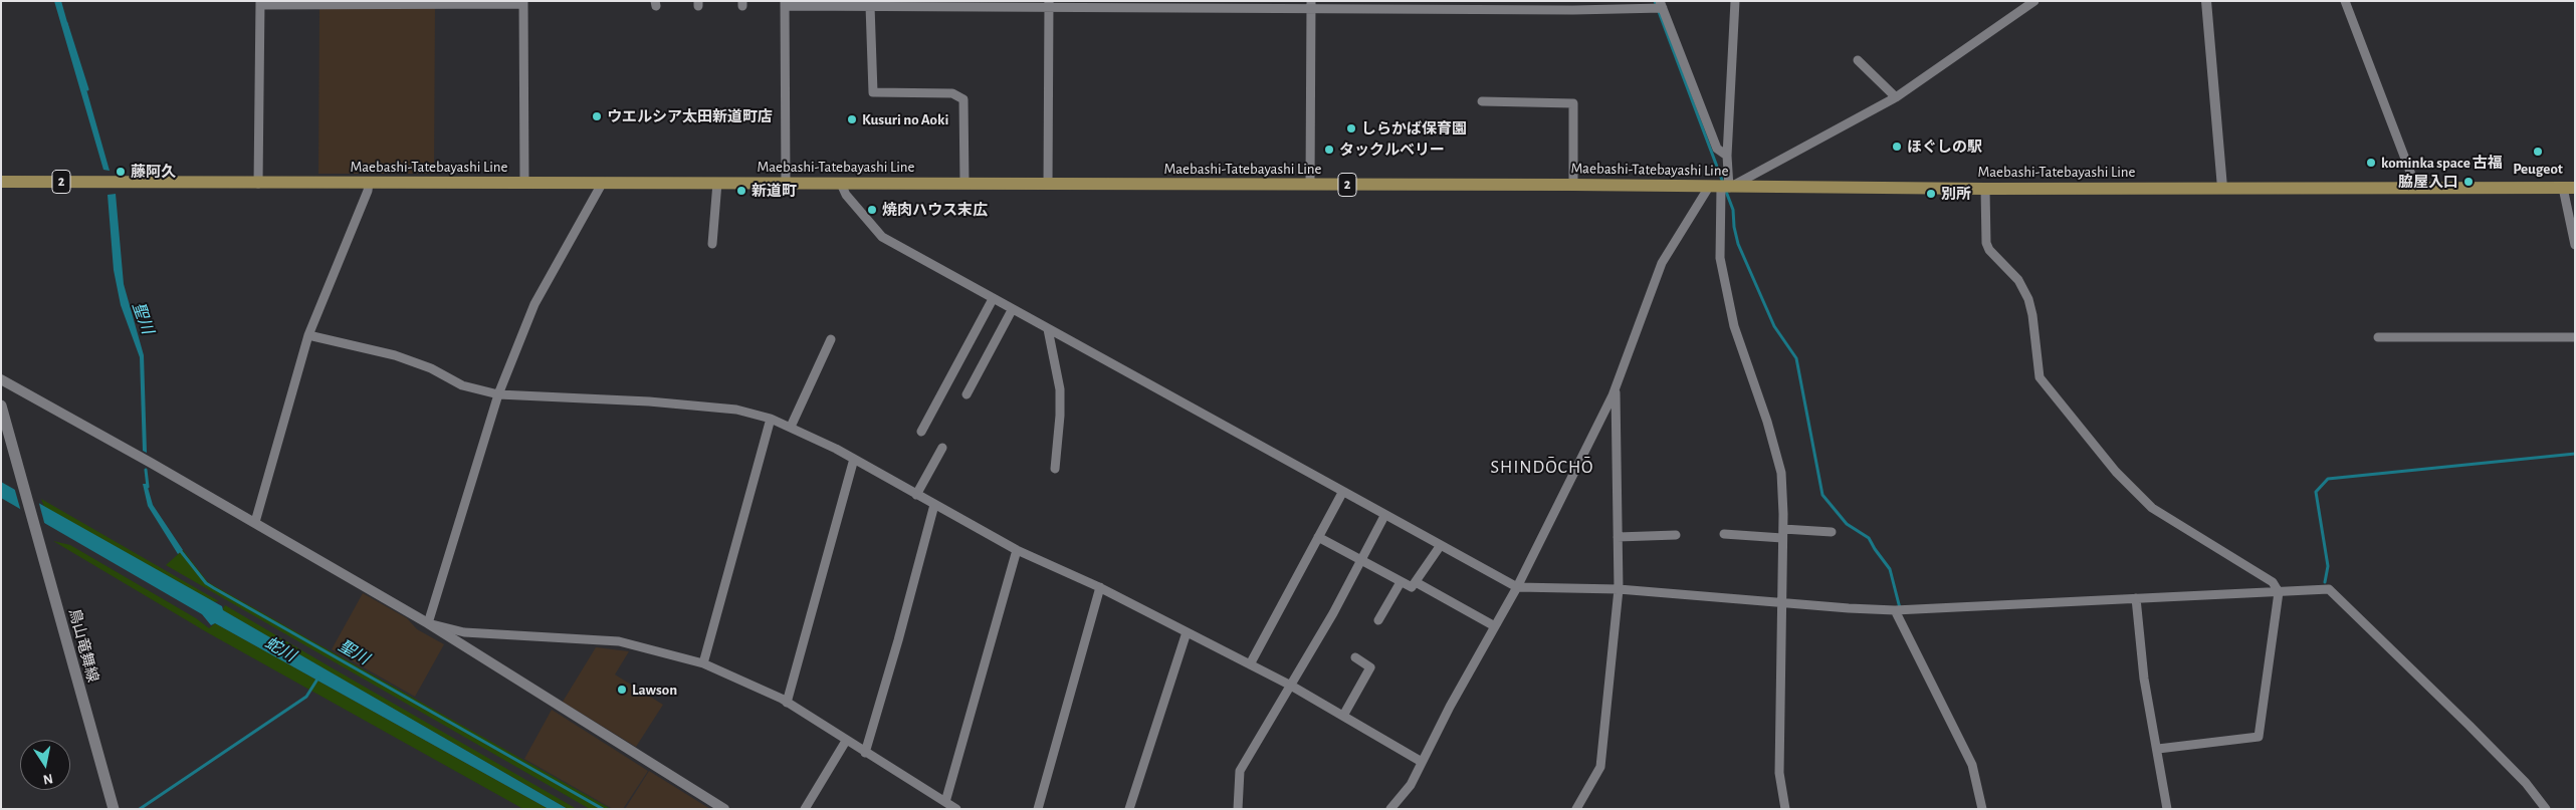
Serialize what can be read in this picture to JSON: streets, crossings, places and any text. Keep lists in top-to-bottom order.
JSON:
{
  "streets": {
    "main road": ["Maebashi-Tatebayashi Line", "2", "鳥山竜舞線"]
  },
  "districts": ["SHINDŌCHŌ"],
  "water": ["聖川", "蛇川"],
  "places": [
    "ウエルシア太田新道町店",
    "Kusuri no Aoki",
    "しらかば保育園",
    "ほぐしの駅",
    "タックルベリー",
    "Peugeot",
    "kominka space 古福",
    "藤阿久",
    "脇屋入口",
    "新道町",
    "別所",
    "焼肉ハウス末広",
    "Lawson"
  ],
  "north": "bottom"
}
